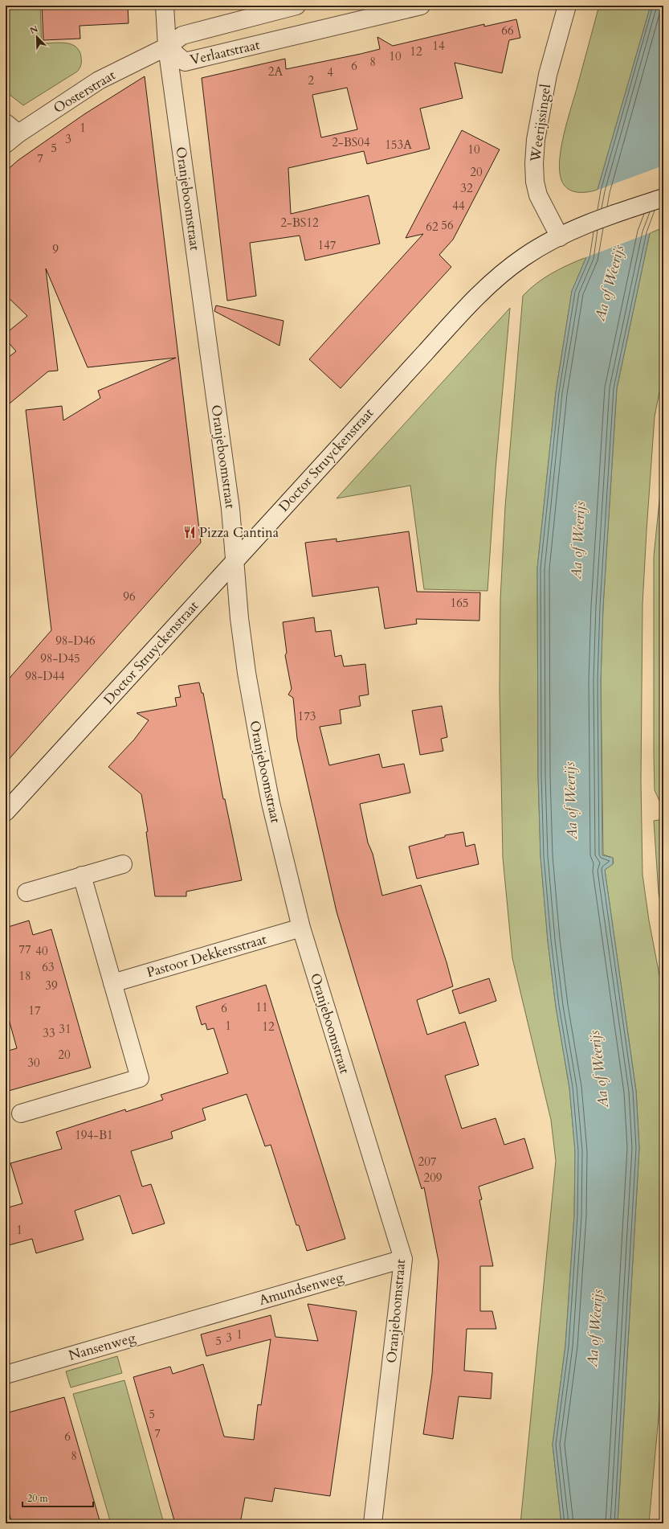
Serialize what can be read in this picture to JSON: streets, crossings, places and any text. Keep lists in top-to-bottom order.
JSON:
{
  "streets": {
    "street": [
      "Verlaatstraat",
      "Oosterstraat",
      "Weerijssingel",
      "Oranjeboomstraat",
      "Doctor Struyckenstraat",
      "Pastoor Dekkersstraat",
      "Amundsenweg",
      "Nansenweg"
    ]
  },
  "crossings": [
    ["Verlaatstraat", "Oosterstraat"],
    ["Verlaatstraat", "Oranjeboomstraat"],
    ["Oosterstraat", "Oranjeboomstraat"],
    ["Weerijssingel", "Doctor Struyckenstraat"],
    ["Oranjeboomstraat", "Doctor Struyckenstraat"],
    ["Oranjeboomstraat", "Pastoor Dekkersstraat"],
    ["Oranjeboomstraat", "Amundsenweg"],
    ["Amundsenweg", "Nansenweg"]
  ],
  "water": ["Aa of Weerijs"],
  "places": {
    "restaurant": ["Pizza Cantina"]
  },
  "house_numbers": [
    "66",
    "14",
    "12",
    "10",
    "8",
    "6",
    "2A",
    "4",
    "2",
    "1",
    "3",
    "2-BS04",
    "153A",
    "5",
    "10",
    "7",
    "20",
    "32",
    "44",
    "2-BS12",
    "56",
    "62",
    "147",
    "9",
    "96",
    "165",
    "98-D46",
    "98-D45",
    "98-D44",
    "173",
    "77",
    "40",
    "63",
    "18",
    "39",
    "11",
    "6",
    "17",
    "1",
    "12",
    "31",
    "33",
    "20",
    "30",
    "194-B1",
    "207",
    "209",
    "1",
    "1",
    "3",
    "5",
    "5",
    "7",
    "6",
    "8"
  ],
  "scale_bar": "20 m",
  "north": "top left"
}
